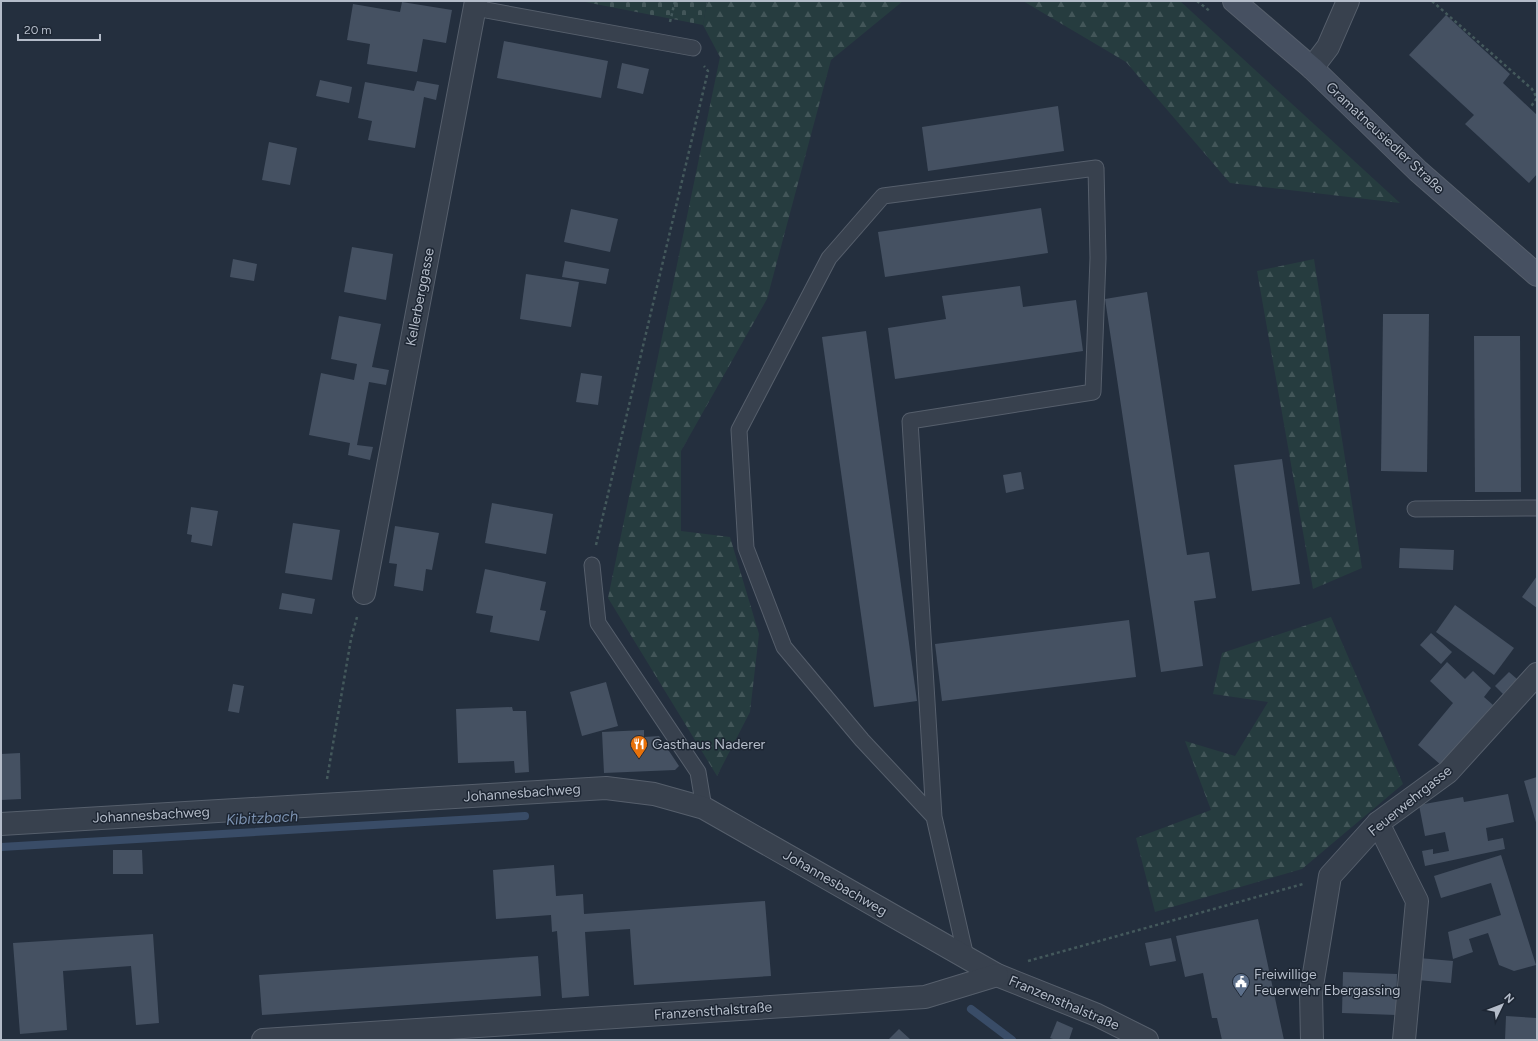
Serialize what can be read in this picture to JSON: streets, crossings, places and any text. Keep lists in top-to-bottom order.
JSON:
{
  "streets": {
    "main road": ["Gramatneusiedler Straße"],
    "street": [
      "Kellerberggasse",
      "Johannesbachweg",
      "Feuerwehrgasse",
      "Franzensthalstraße"
    ]
  },
  "crossings": [
    ["Johannesbachweg", "Franzensthalstraße"]
  ],
  "water": ["Kibitzbach"],
  "places": {
    "restaurant": ["Gasthaus Naderer"],
    "public building": ["Freiwillige Feuerwehr Ebergassing"]
  },
  "scale_bar": "20 m",
  "north": "top right"
}
